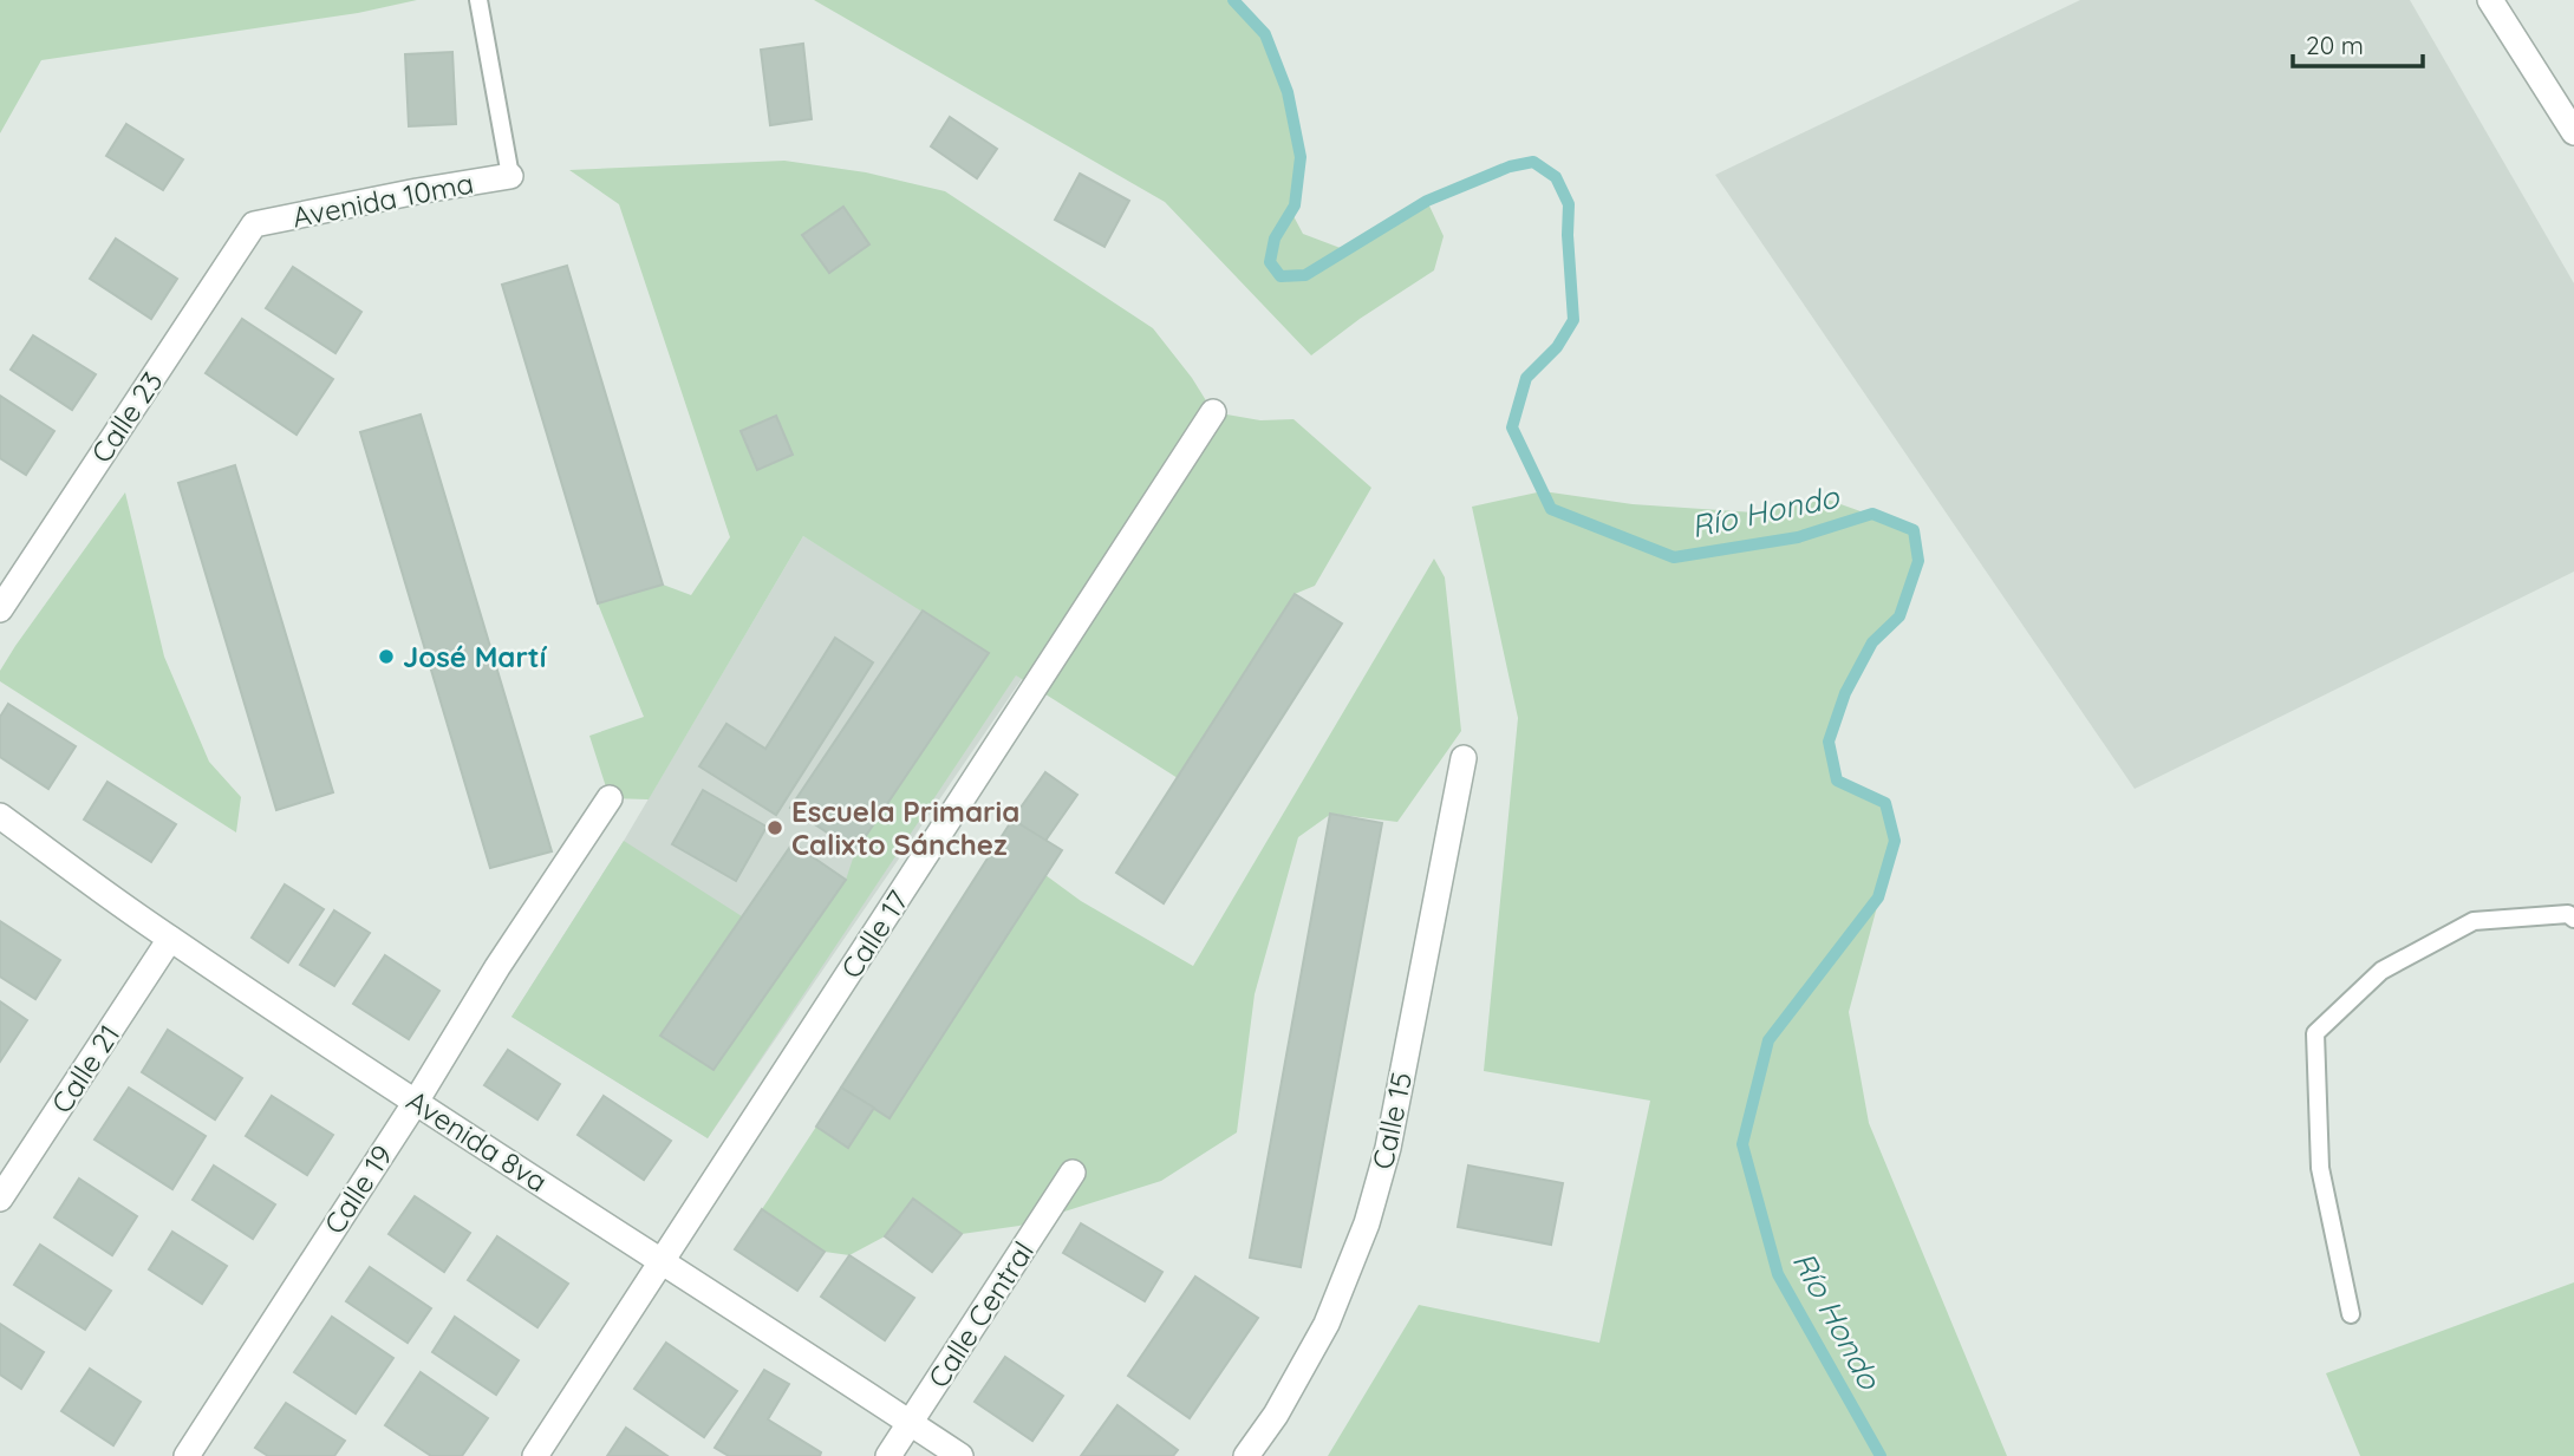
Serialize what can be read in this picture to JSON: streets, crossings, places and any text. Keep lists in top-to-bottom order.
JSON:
{
  "streets": {
    "street": [
      "Avenida 10ma",
      "Calle 23",
      "Calle 17",
      "Calle 21",
      "Calle 15",
      "Avenida 8va",
      "Calle 19",
      "Calle Central"
    ]
  },
  "crossings": [
    ["Avenida 10ma", "Calle 23"],
    ["Calle 17", "Avenida 8va"],
    ["Calle 21", "Avenida 8va"],
    ["Avenida 8va", "Calle 19"],
    ["Avenida 8va", "Calle Central"]
  ],
  "water": ["Río Hondo"],
  "places": ["José Martí", "Escuela Primaria Calixto Sánchez"],
  "scale_bar": "20 m"
}
